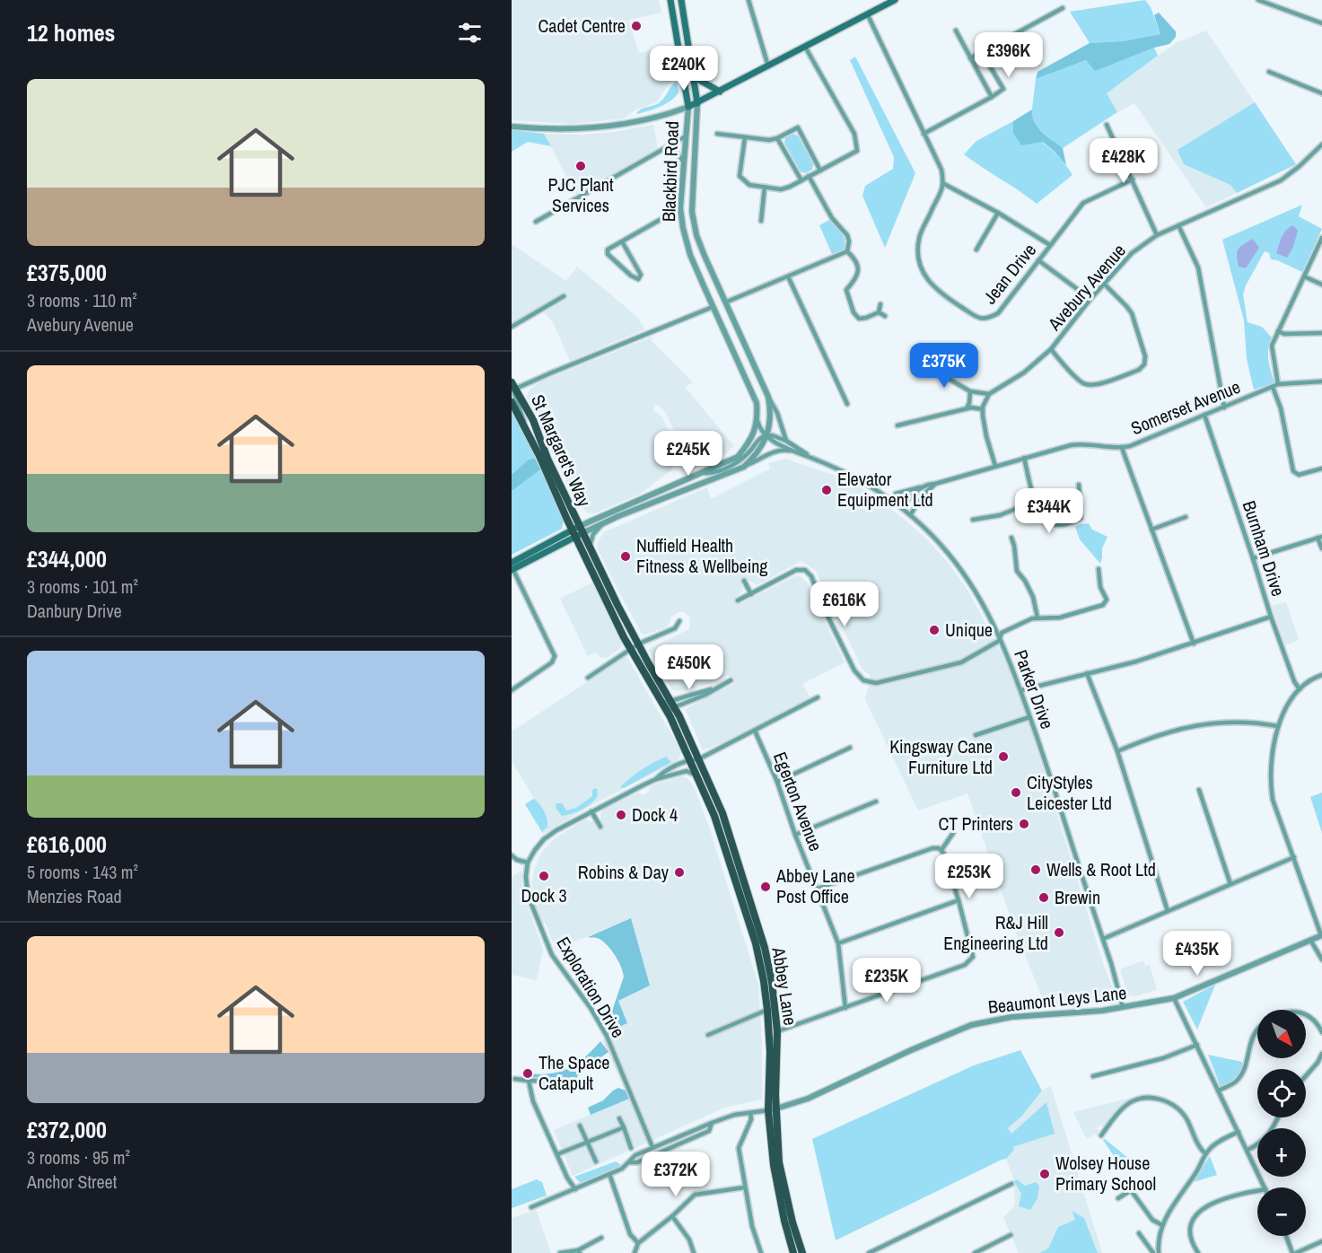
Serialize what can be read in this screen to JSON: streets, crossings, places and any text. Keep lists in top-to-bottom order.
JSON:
{
  "streets": {
    "main road": ["Blackbird Road", "St Margaret's Way", "Abbey Lane"],
    "street": [
      "Jean Drive",
      "Avebury Avenue",
      "Somerset Avenue",
      "Burnham Drive",
      "Parker Drive",
      "Egerton Avenue",
      "Exploration Drive",
      "Beaumont Leys Lane"
    ]
  },
  "crossings": [
    ["Blackbird Road", "Parker Drive"],
    ["Somerset Avenue", "Burnham Drive"],
    ["Somerset Avenue", "Parker Drive"],
    ["St Margaret's Way", "Abbey Lane"],
    ["Parker Drive", "Beaumont Leys Lane"],
    ["Abbey Lane", "Beaumont Leys Lane"]
  ],
  "places": [
    "Cadet Centre",
    "PJC Plant Services",
    "Elevator Equipment Ltd",
    "Nuffield Health Fitness & Wellbeing",
    "Unique",
    "Kingsway Cane Furniture Ltd",
    "CityStyles Leicester Ltd",
    "Dock 4",
    "CT Printers",
    "Wells & Root Ltd",
    "Robins & Day",
    "Dock 3",
    "Abbey Lane Post Office",
    "Brewin",
    "R&J Hill Engineering Ltd",
    "The Space Catapult",
    "Wolsey House Primary School"
  ],
  "north": "bottom right",
  "page": {
    "heading": "12 homes",
    "price": [
      "£396K",
      "£240K",
      "£428K",
      "£375K",
      "£245K",
      "£344K",
      "£616K",
      "£450K",
      "£253K",
      "£435K",
      "£235K",
      "£372K"
    ],
    "list": [
      {
        "name": "£375,000",
        "note": "3 rooms · 110 m² · Avebury Avenue"
      },
      {
        "name": "£344,000",
        "note": "3 rooms · 101 m² · Danbury Drive"
      },
      {
        "name": "£616,000",
        "note": "5 rooms · 143 m² · Menzies Road"
      },
      {
        "name": "£372,000",
        "note": "3 rooms · 95 m² · Anchor Street"
      }
    ],
    "map_buttons": ["+", "−"]
  }
}
